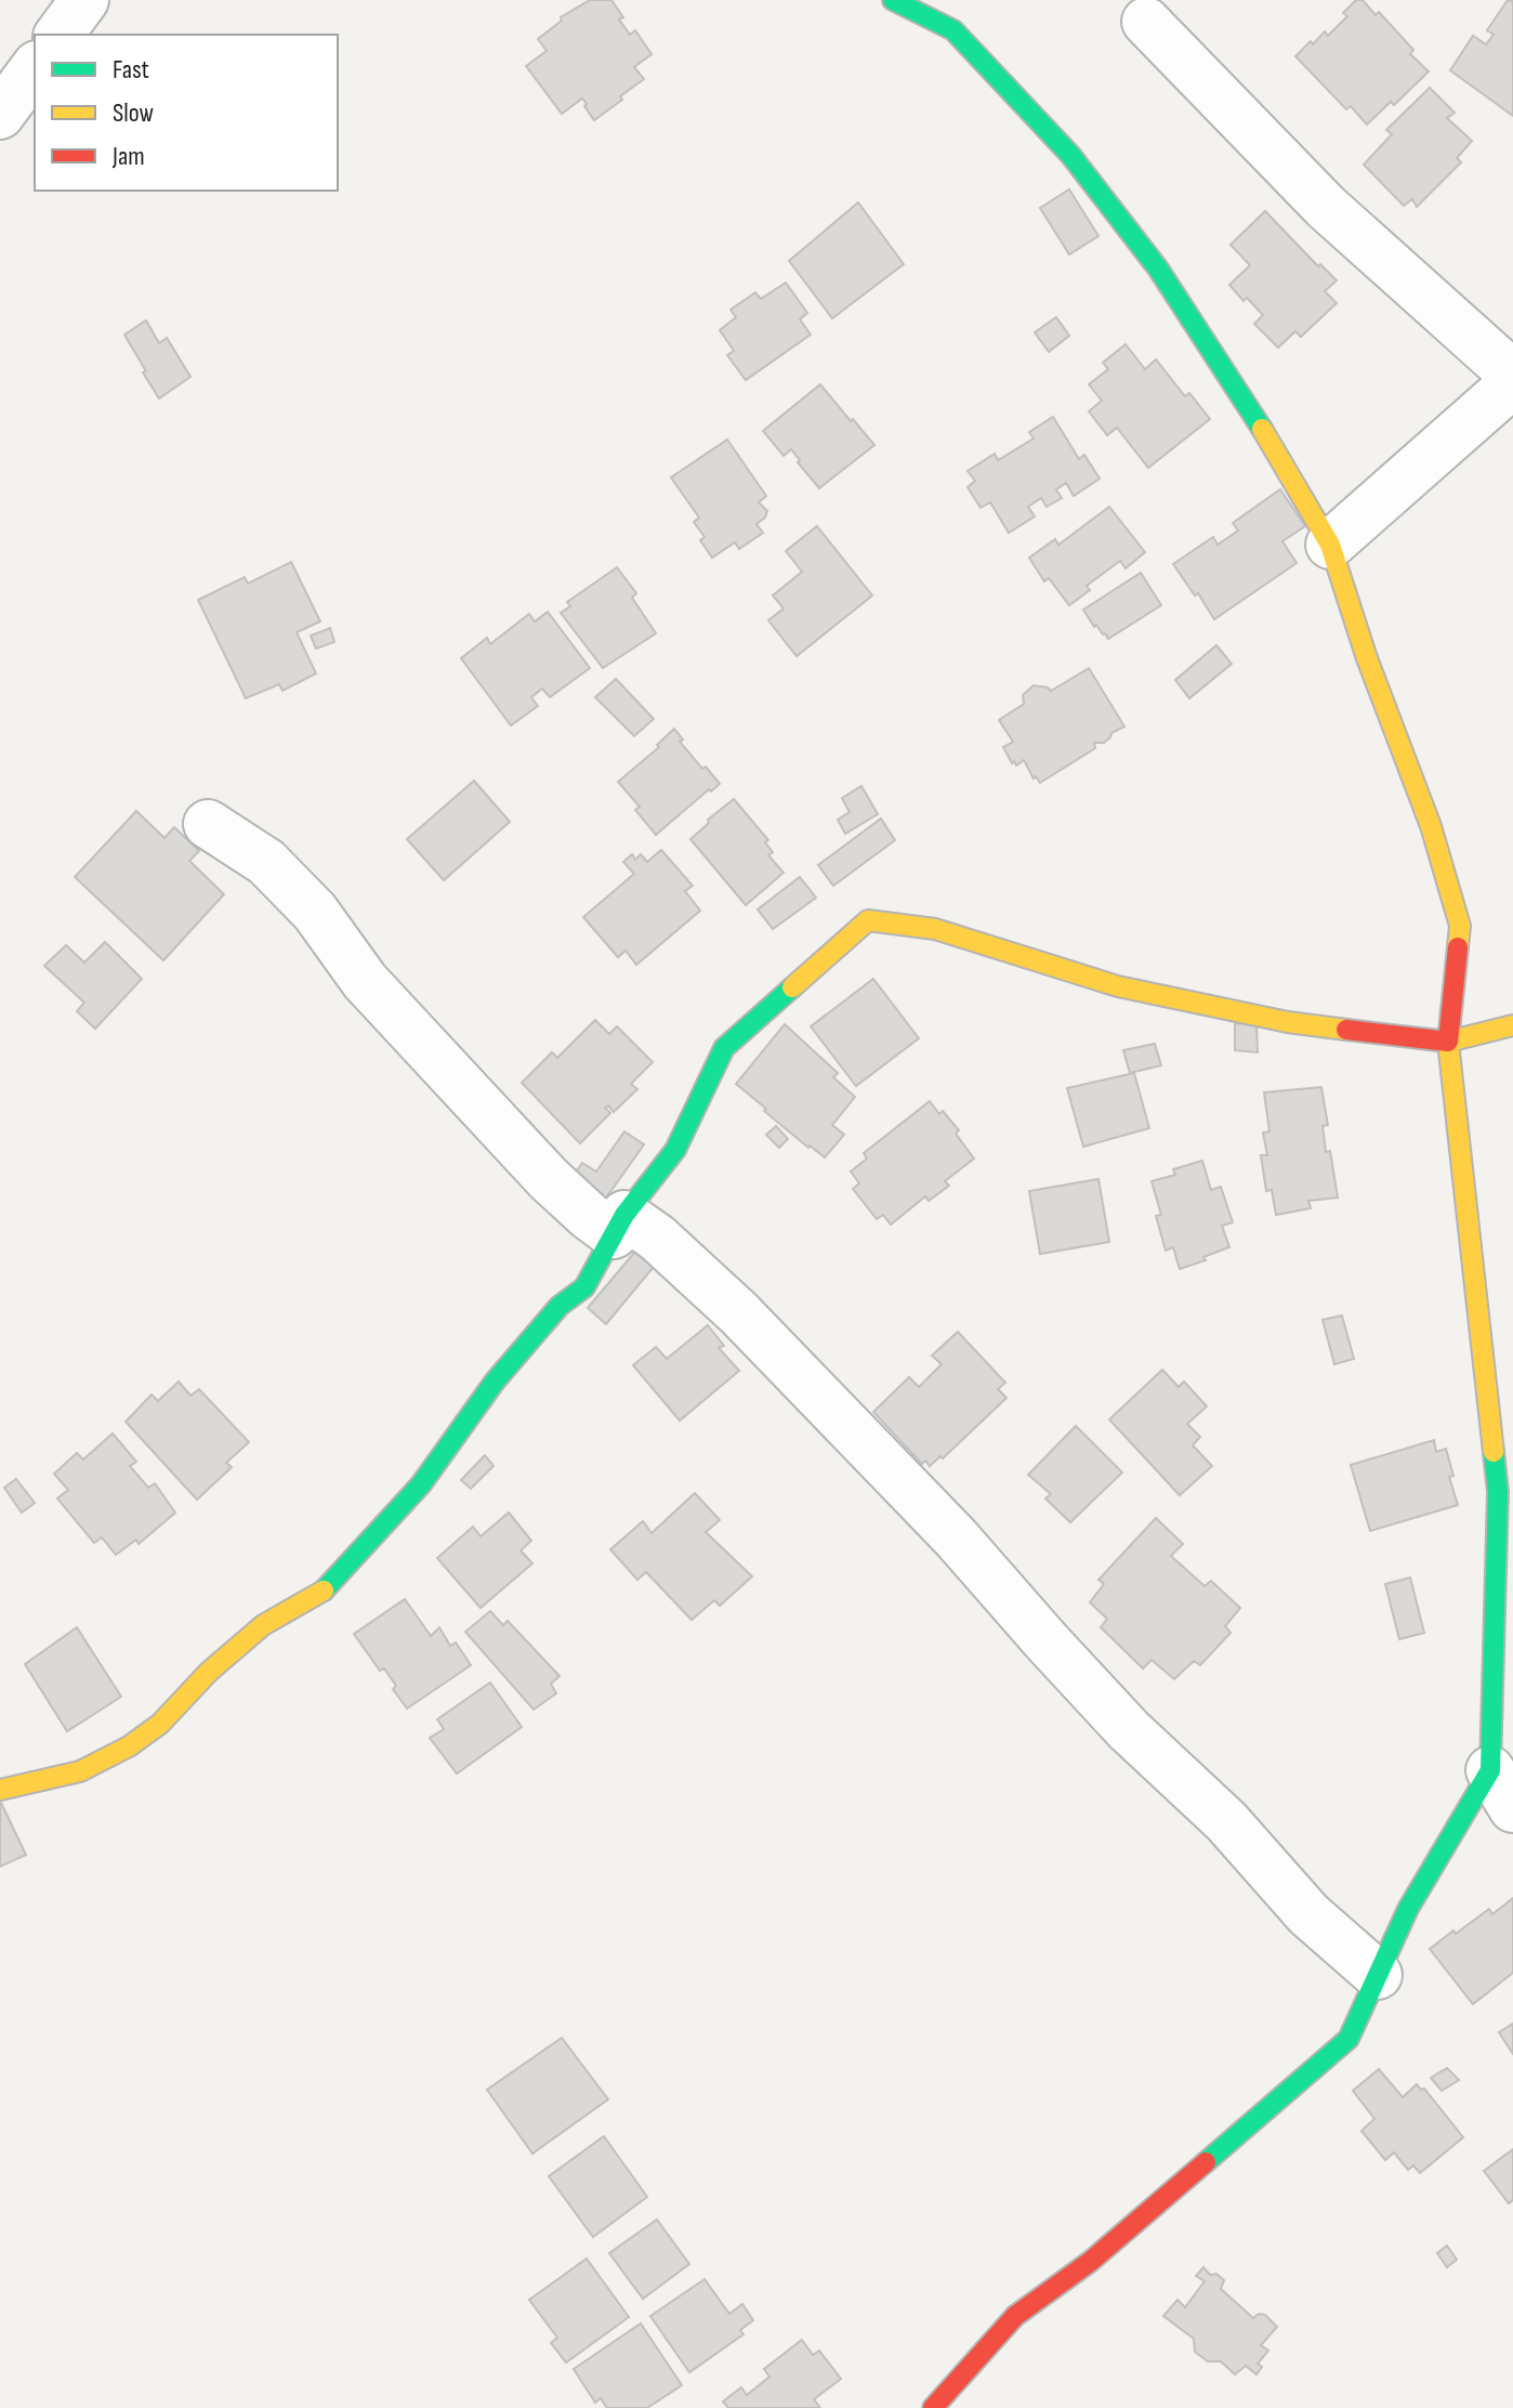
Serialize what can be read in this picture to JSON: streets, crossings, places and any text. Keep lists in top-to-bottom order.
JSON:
{
  "legend": ["Fast", "Slow", "Jam"]
}
